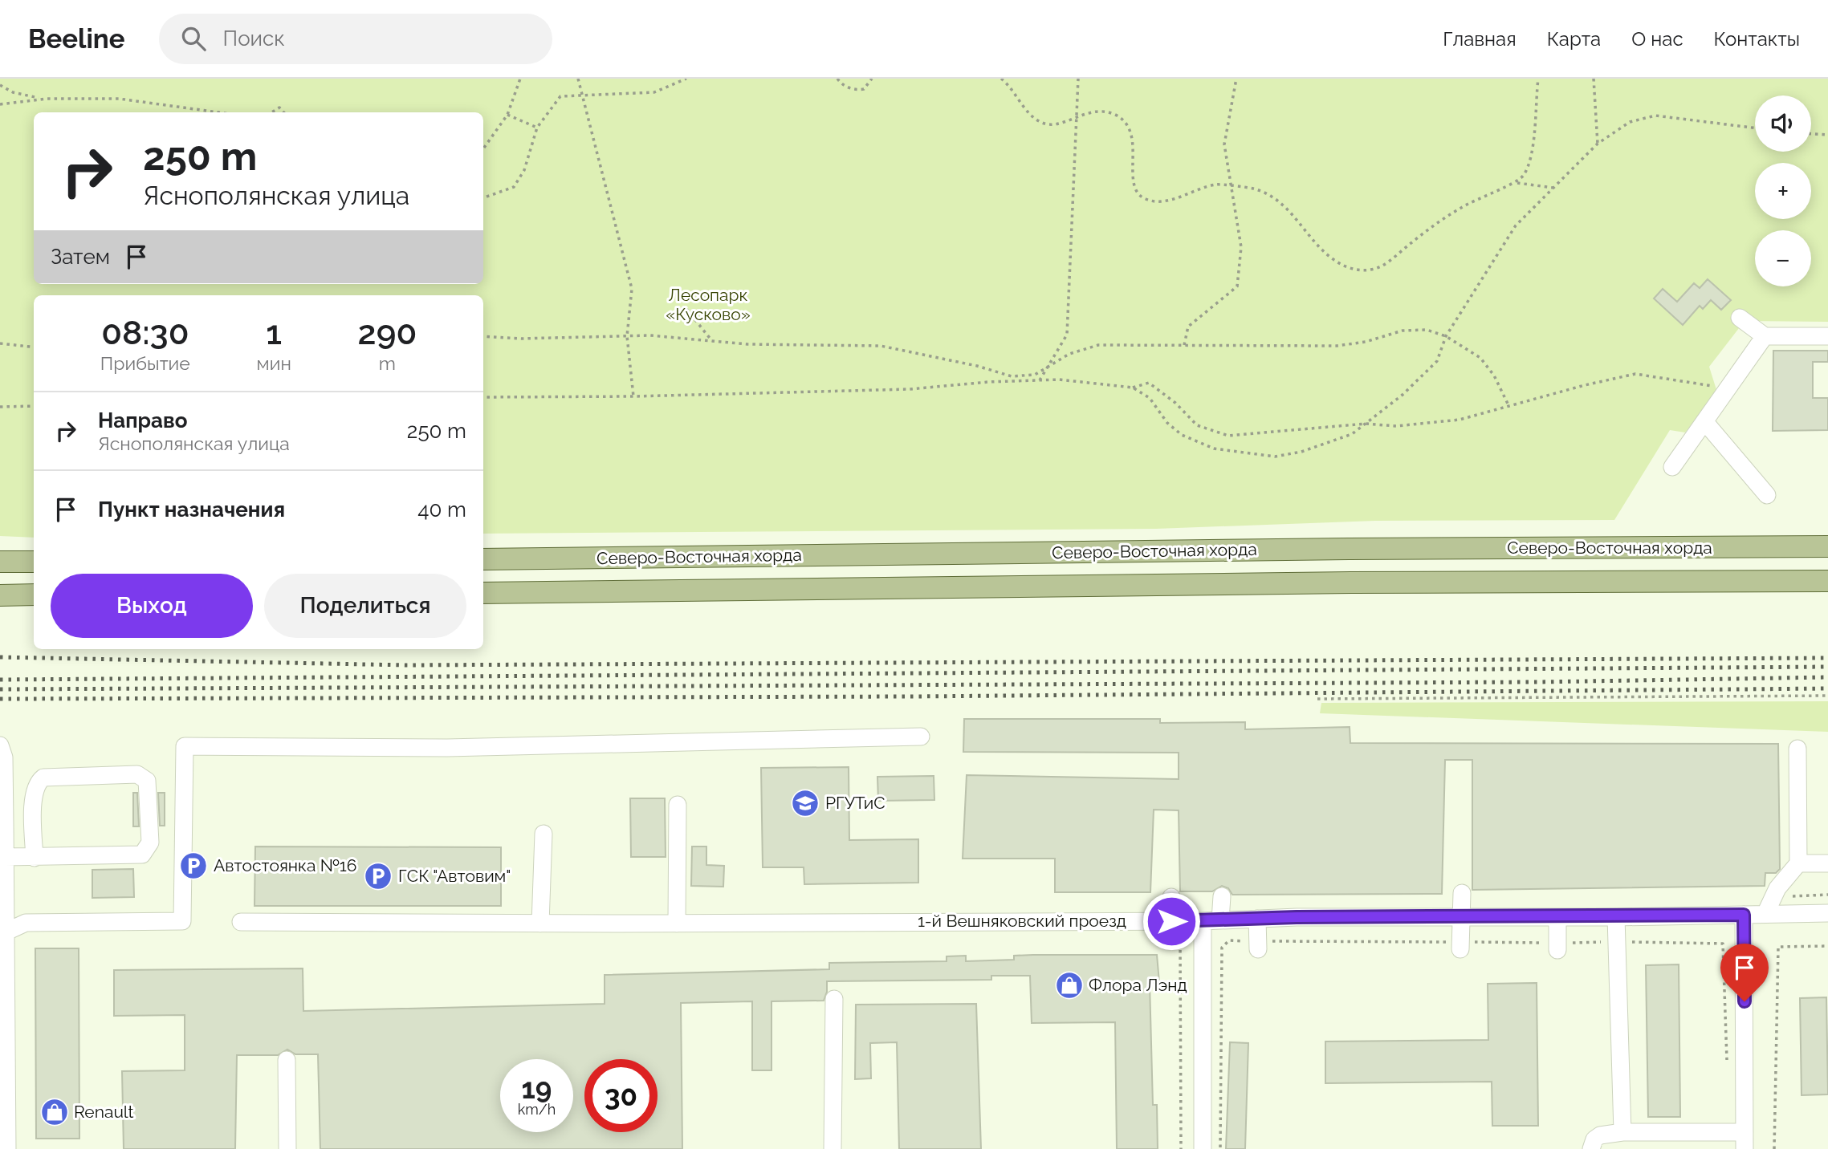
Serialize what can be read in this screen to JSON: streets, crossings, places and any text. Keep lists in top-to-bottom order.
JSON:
{
  "streets": {
    "main road": ["Северо-Восточная хорда"],
    "street": ["1-й Вешняковский проезд"]
  },
  "parks": ["Лесопарк «Кусково»"],
  "places": {
    "school or university": ["РГУТиС"],
    "parking": ["Автостоянка №16", "ГСК \"Автовим\""],
    "shop": ["Флора Лэнд", "Renault"]
  },
  "page": {
    "header": "Beeline",
    "search": "Поиск",
    "nav": [
      "Главная",
      "Карта",
      "О нас",
      "Контакты"
    ],
    "map_buttons": ["+", "−"],
    "turn": ["250 m", "Яснополянская улица"],
    "then": "Затем",
    "eta": [
      "08:30",
      "Прибытие",
      "1",
      "мин",
      "290",
      "m"
    ],
    "list": [
      {
        "name": "Направо",
        "note": "Яснополянская улица",
        "value": "250 m"
      },
      {
        "name": "Пункт назначения",
        "value": "40 m"
      }
    ],
    "buttons": ["Выход", "Поделиться"],
    "speed": "19 km/h",
    "limit": "30"
  }
}
